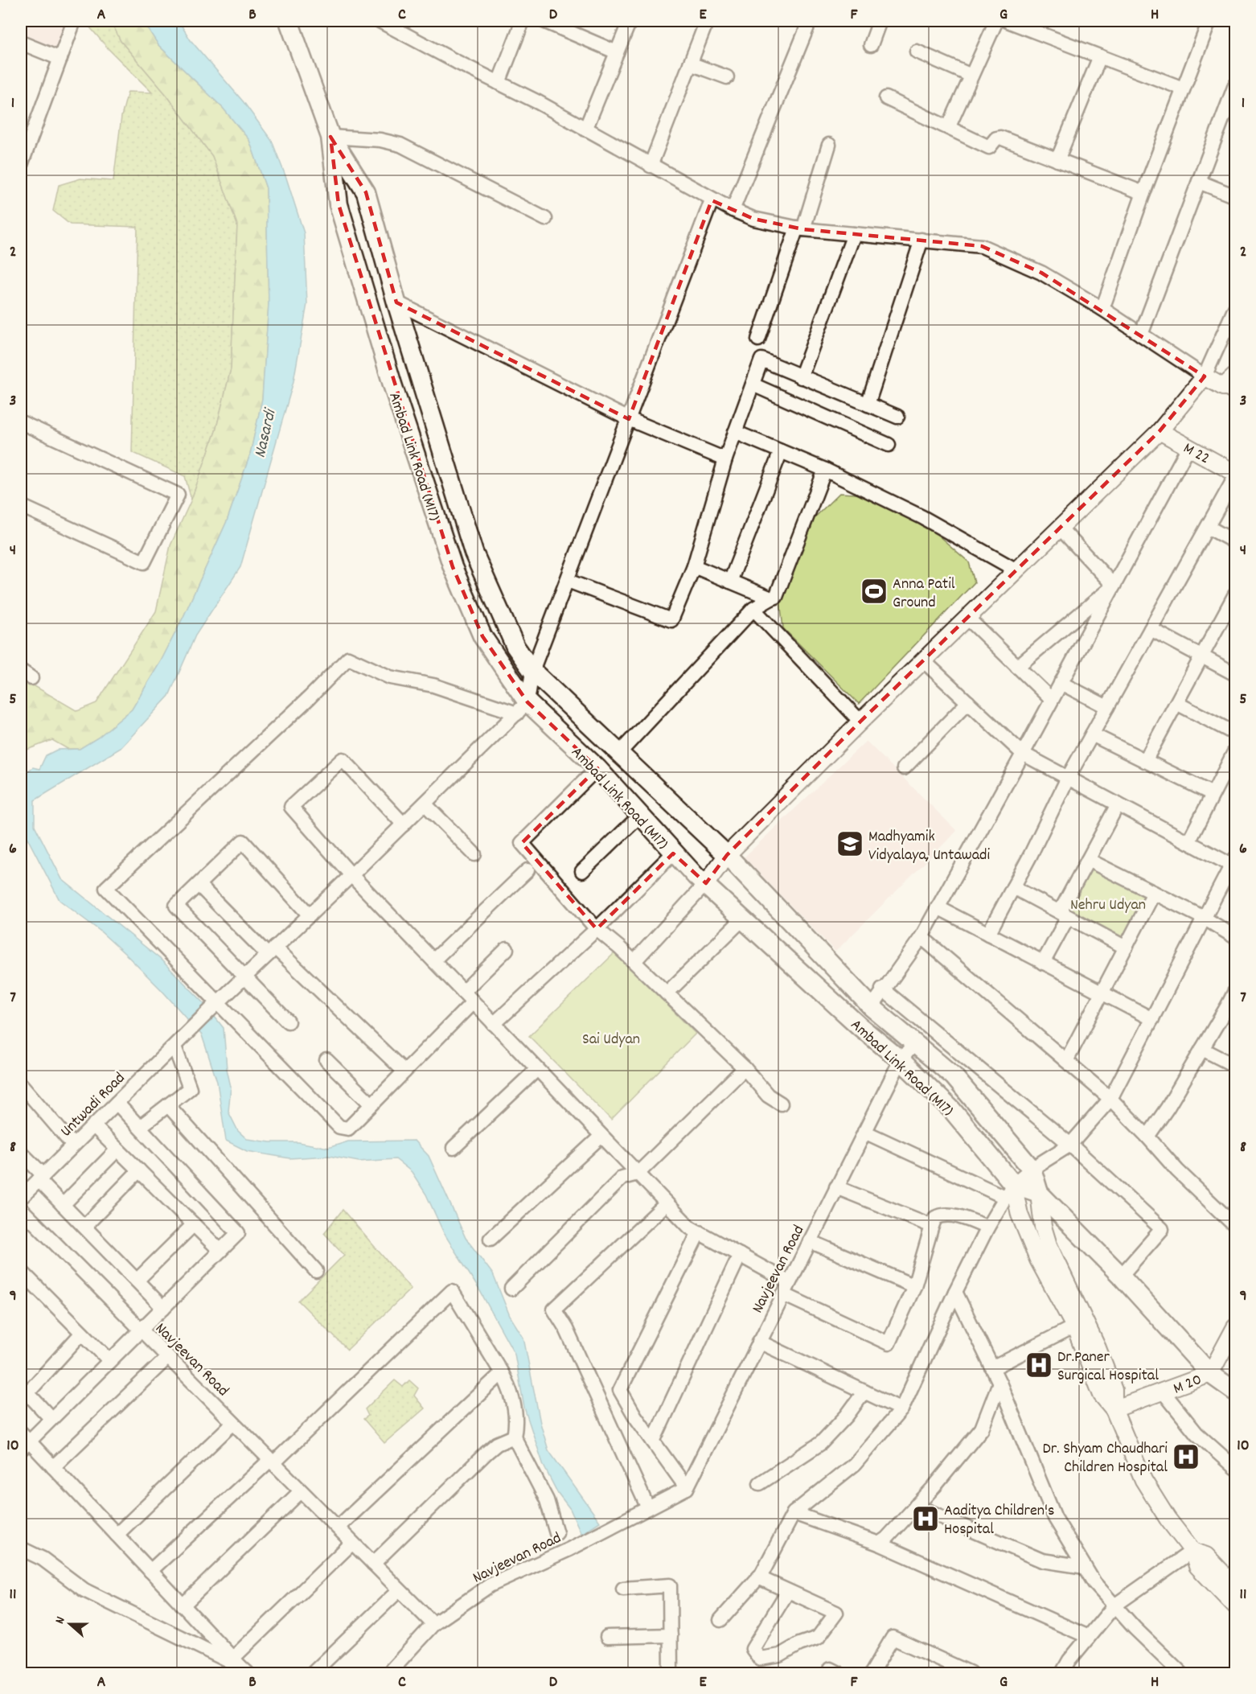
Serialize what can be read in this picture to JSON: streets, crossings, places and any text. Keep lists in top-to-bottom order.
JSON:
{
  "streets": {
    "main road": ["Ambad Link Road (M17)"],
    "street": [
      "M 22",
      "Untwadi Road",
      "Navjeevan Road",
      "M 20"
    ]
  },
  "crossings": [
    ["Ambad Link Road (M17)", "Untwadi Road"],
    ["Ambad Link Road (M17)", "Navjeevan Road"]
  ],
  "water": ["Nasardi"],
  "parks": ["Nehru Udyan", "Sai Udyan"],
  "places": {
    "sports": ["Anna Patil Ground"],
    "school or university": ["Madhyamik Vidyalaya, Untawadi"],
    "hospital": ["Dr.Paner Surgical Hospital", "Dr. Shyam Chaudhari Children Hospital", "Aaditya Children's Hospital"]
  },
  "north": "left",
  "grid": {
    "columns": [
      "A",
      "B",
      "C",
      "D",
      "E",
      "F",
      "G",
      "H"
    ],
    "rows": [
      "1",
      "2",
      "3",
      "4",
      "5",
      "6",
      "7",
      "8",
      "9",
      "10",
      "11"
    ]
  }
}
